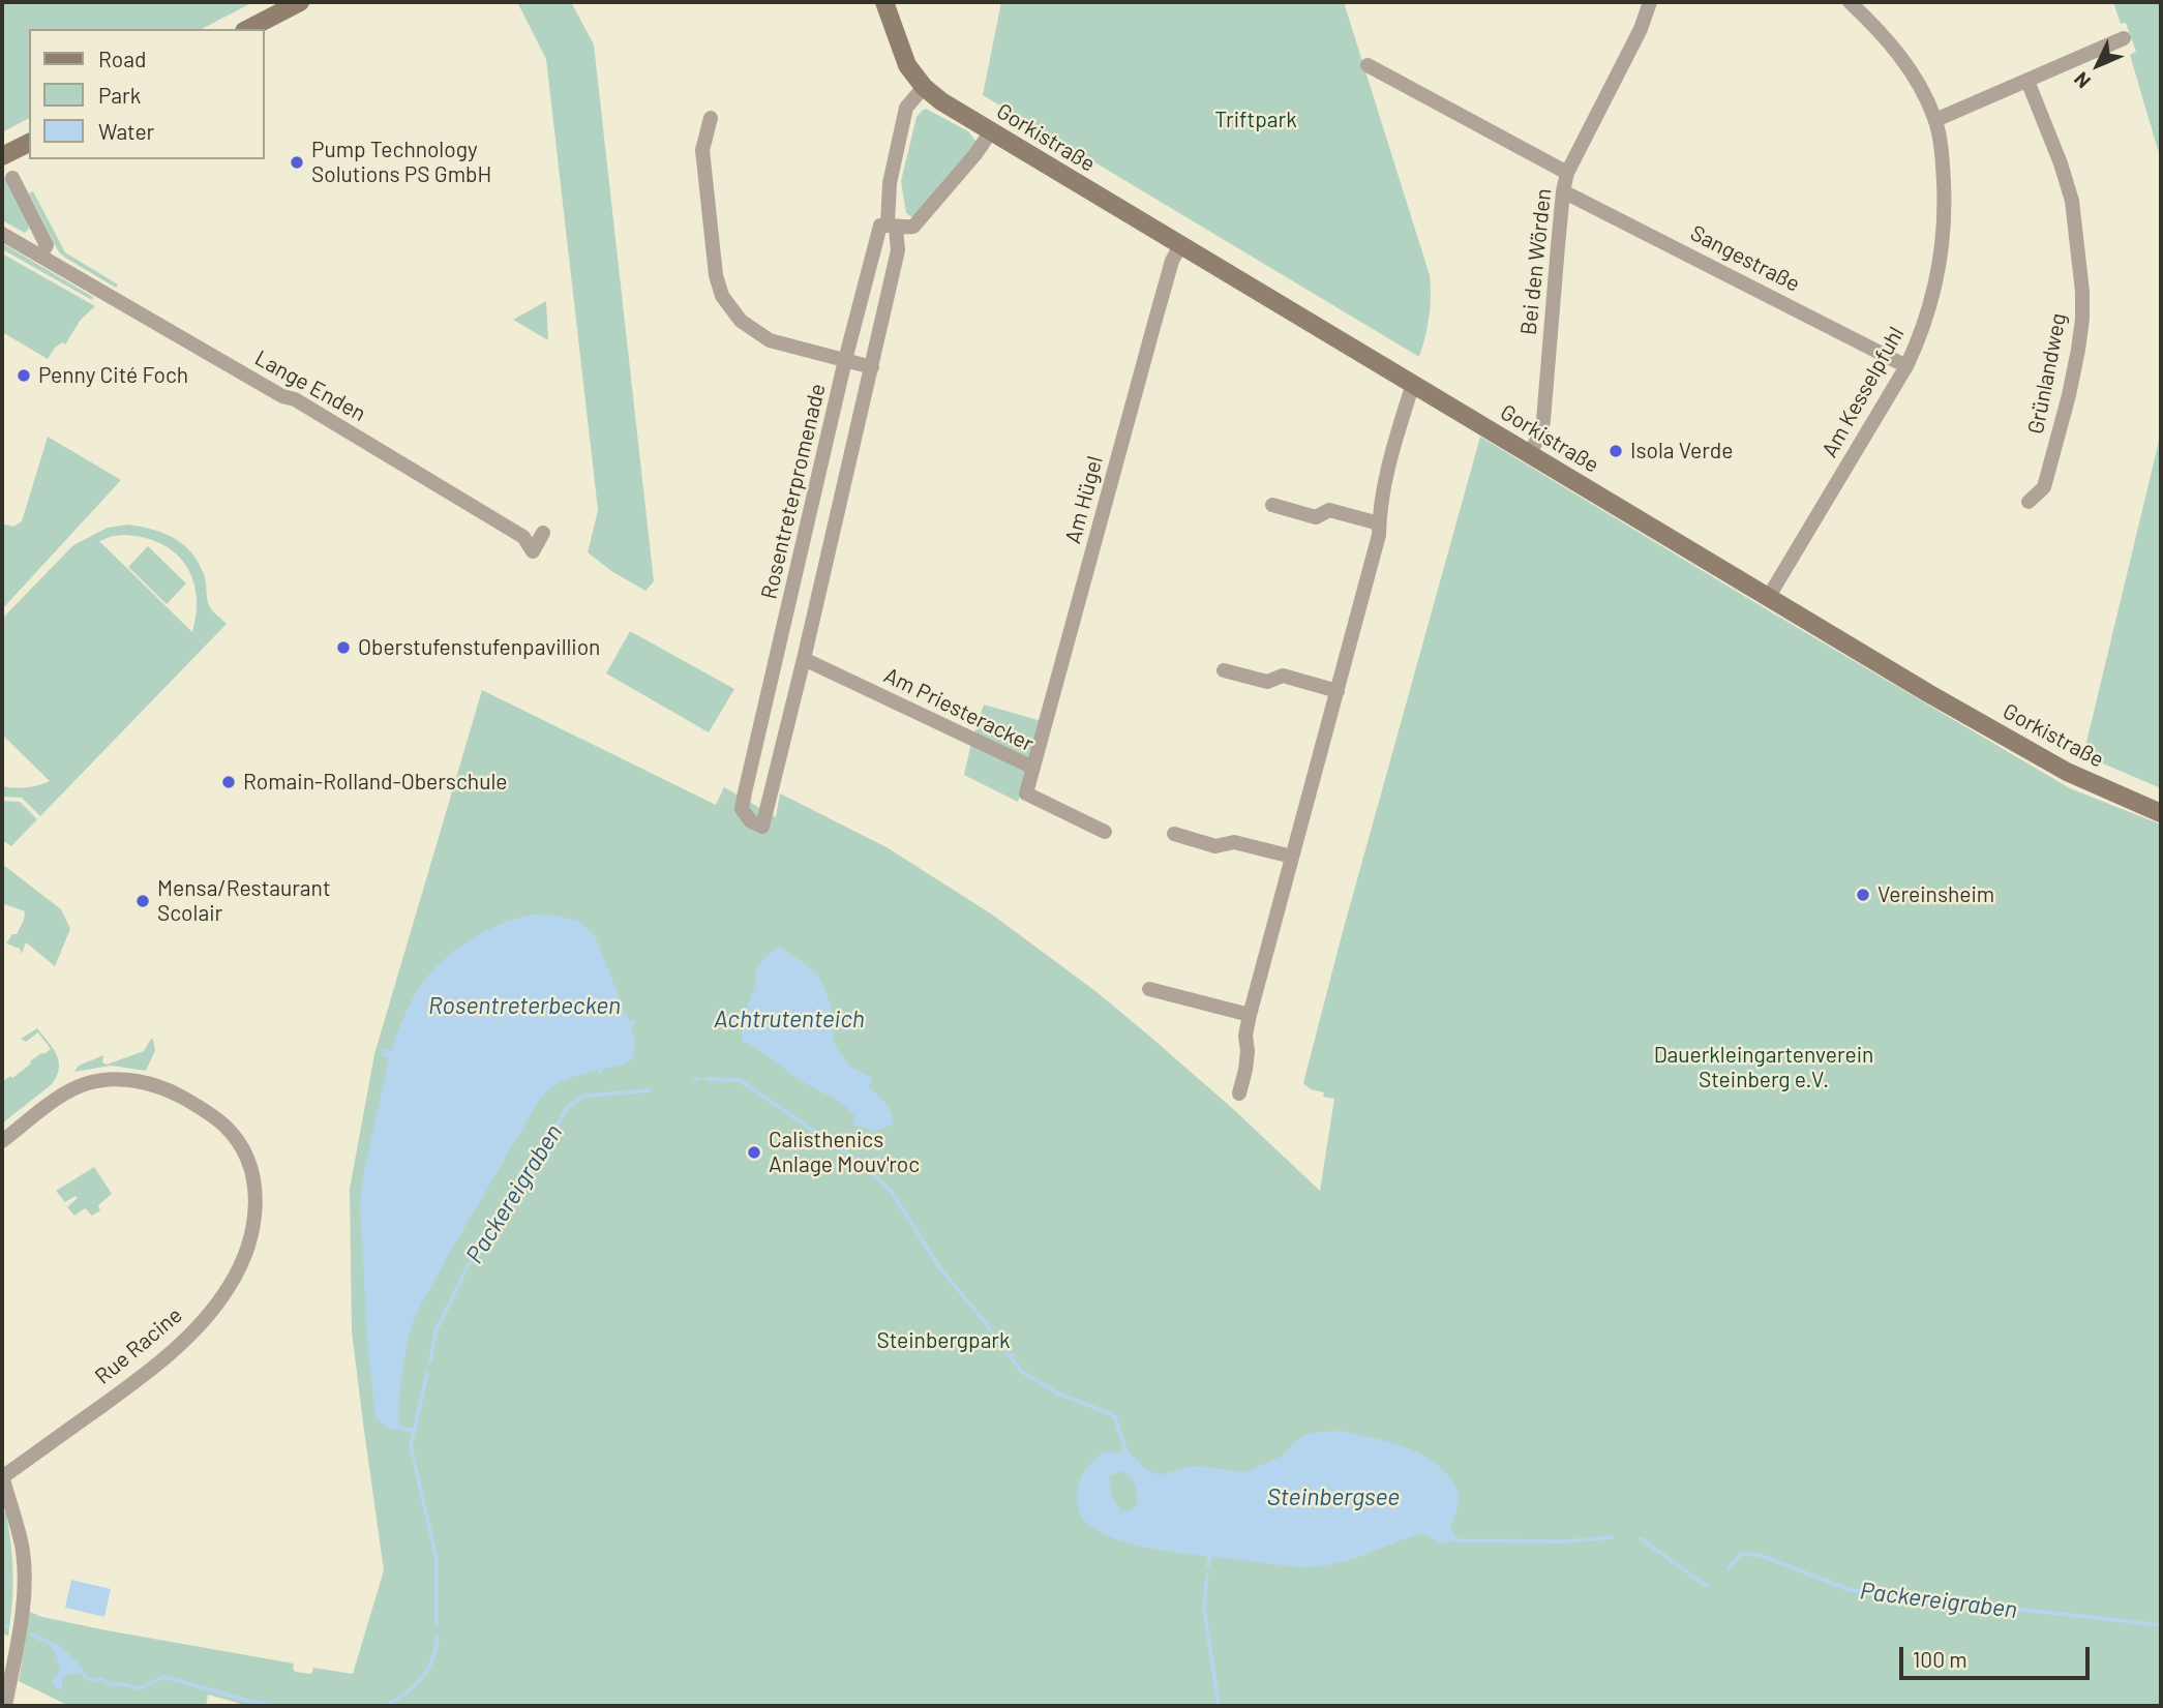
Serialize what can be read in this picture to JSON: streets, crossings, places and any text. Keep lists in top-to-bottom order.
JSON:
{
  "streets": {
    "main road": ["Gorkistraße"],
    "street": [
      "Sangestraße",
      "Bei den Wörden",
      "Grünlandweg",
      "Lange Enden",
      "Am Kesselpfuhl",
      "Rosentreterpromenade",
      "Am Hügel",
      "Am Priesteracker",
      "Rue Racine"
    ]
  },
  "crossings": [
    ["Gorkistraße", "Bei den Wörden"],
    ["Gorkistraße", "Am Kesselpfuhl"],
    ["Gorkistraße", "Rosentreterpromenade"],
    ["Gorkistraße", "Am Hügel"],
    ["Sangestraße", "Bei den Wörden"],
    ["Sangestraße", "Am Kesselpfuhl"],
    ["Rosentreterpromenade", "Am Priesteracker"],
    ["Am Hügel", "Am Priesteracker"]
  ],
  "water": [
    "Rosentreterbecken",
    "Achtrutenteich",
    "Packereigraben",
    "Steinbergsee"
  ],
  "parks": ["Triftpark", "Dauerkleingartenverein Steinberg e.V.", "Steinbergpark"],
  "places": [
    "Pump Technology Solutions PS GmbH",
    "Penny Cité Foch",
    "Isola Verde",
    "Oberstufenstufenpavillion",
    "Romain-Rolland-Oberschule",
    "Vereinsheim",
    "Mensa/Restaurant Scolair",
    "Calisthenics Anlage Mouv'roc"
  ],
  "legend": ["Road", "Park", "Water"],
  "scale_bar": "100 m",
  "north": "bottom left"
}
